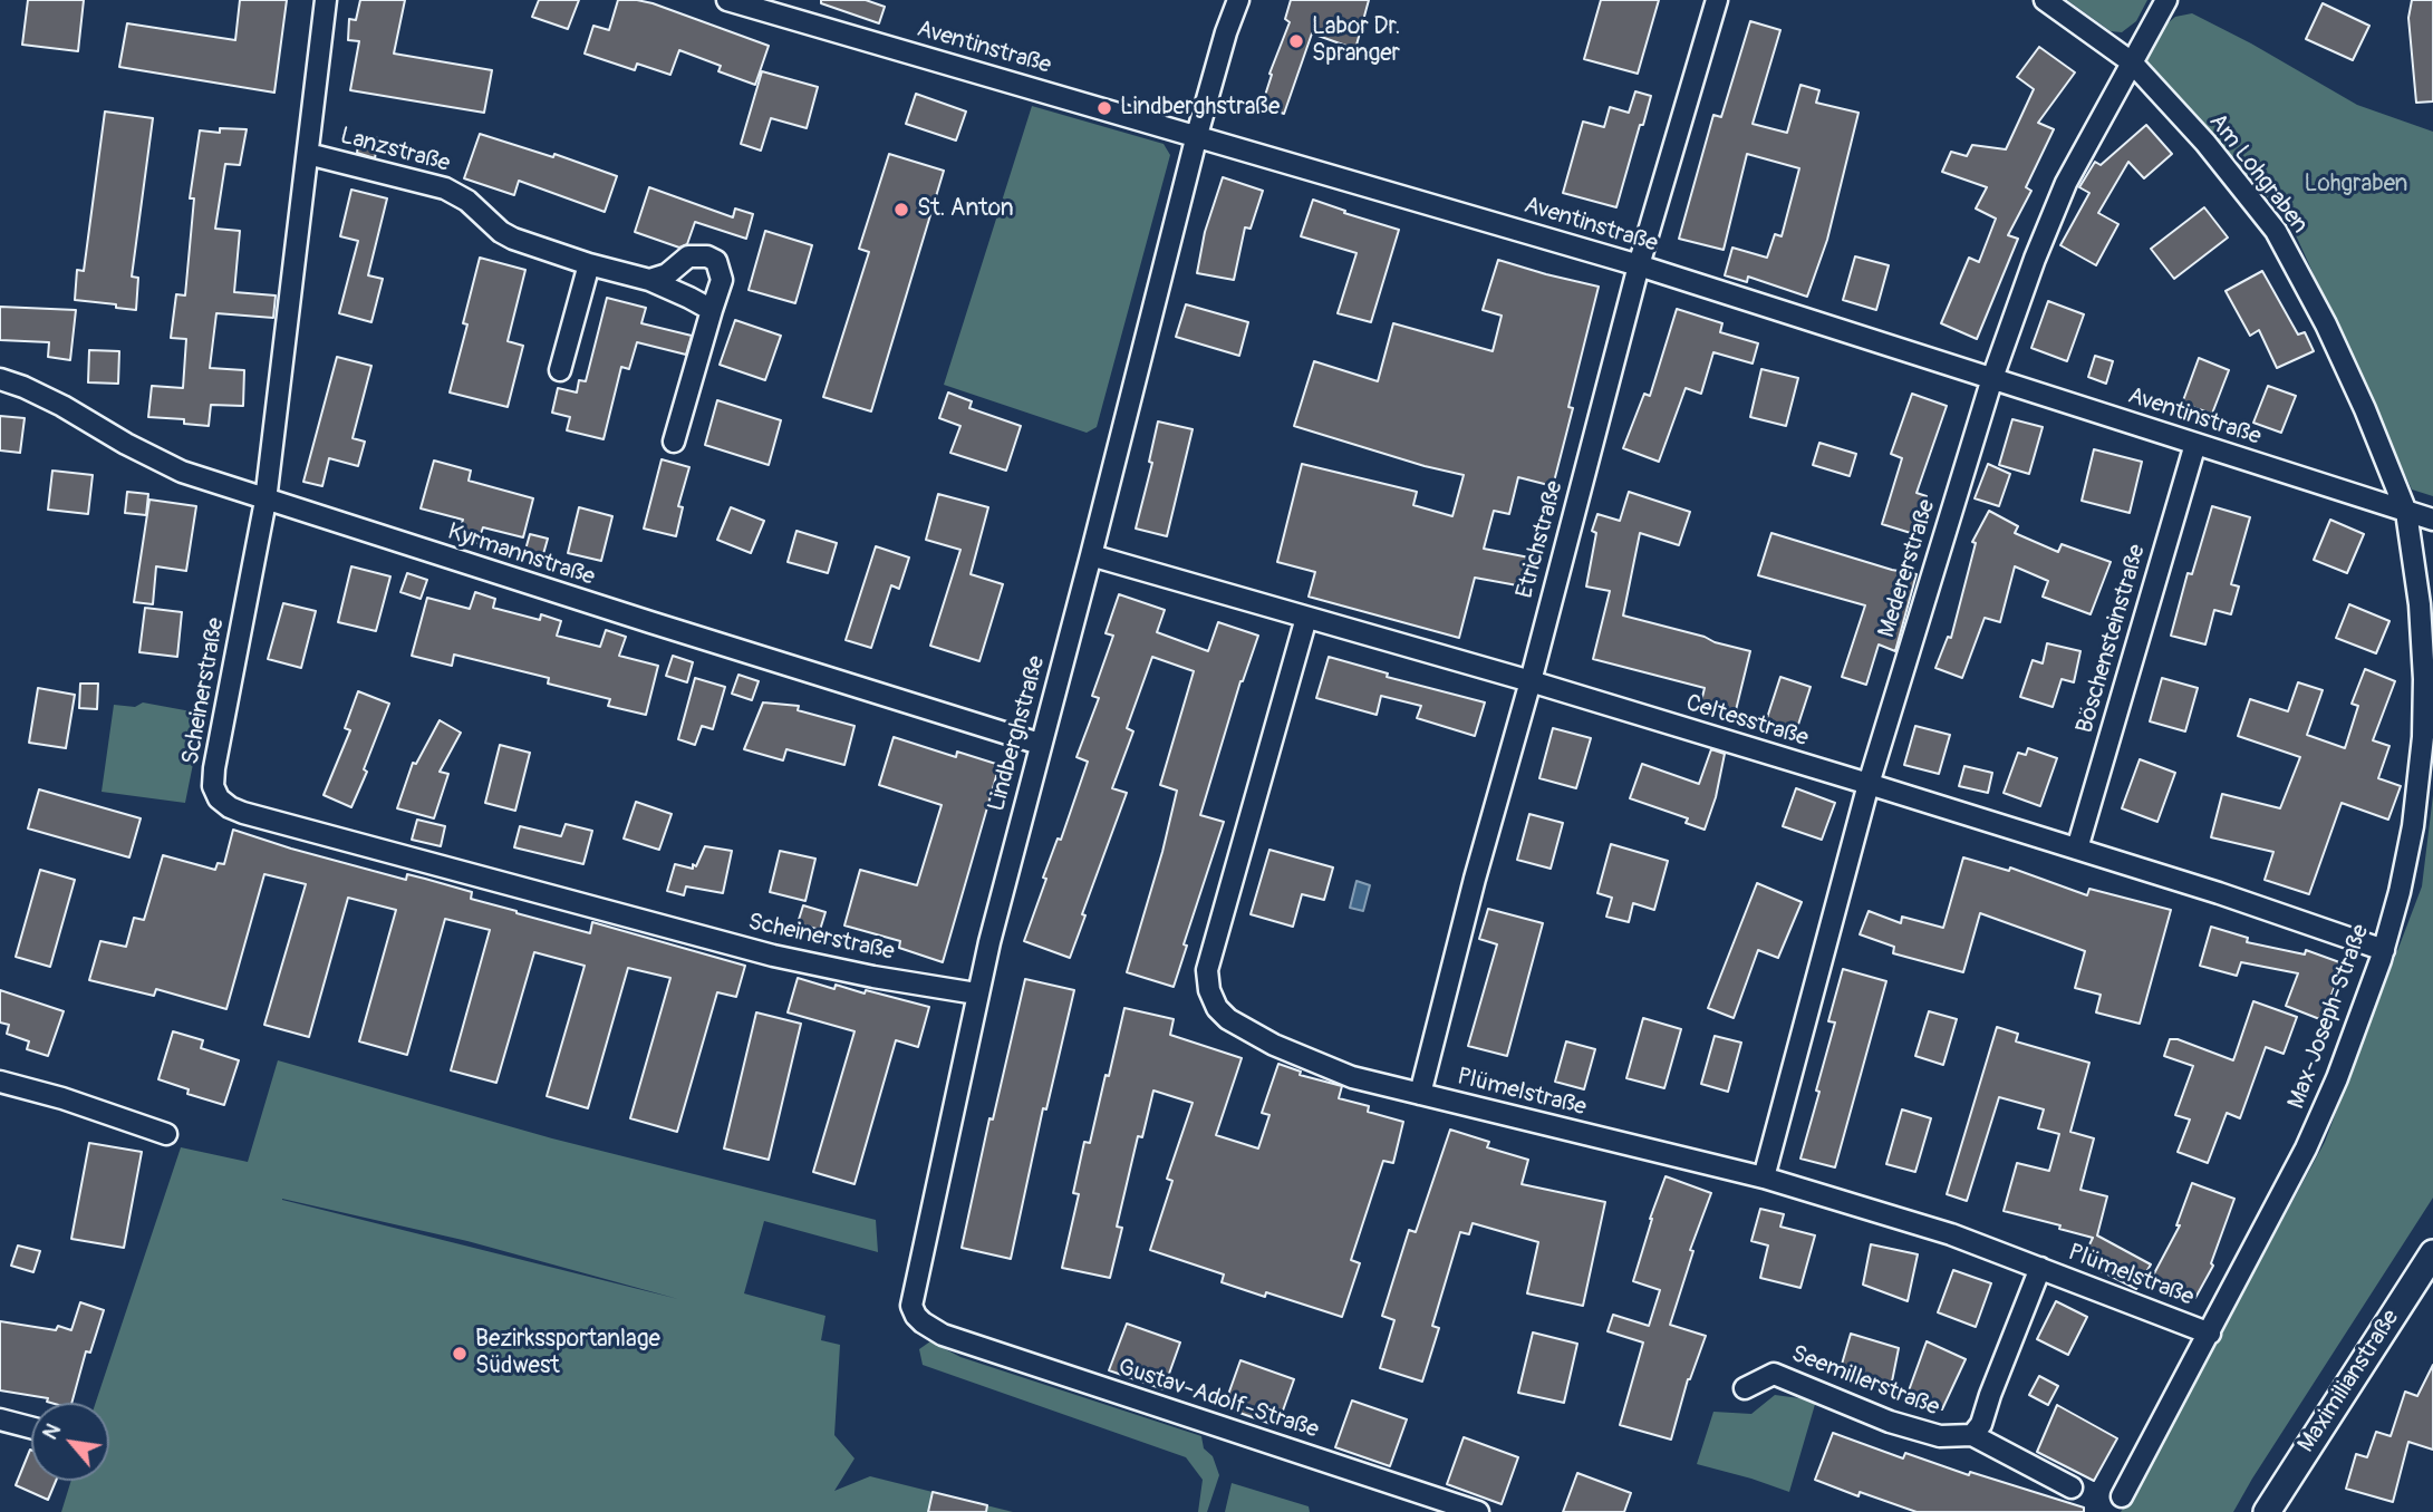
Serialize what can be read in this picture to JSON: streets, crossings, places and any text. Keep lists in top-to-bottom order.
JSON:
{
  "streets": {
    "street": [
      "Aventinstraße",
      "Lanzstraße",
      "Am Lohgraben",
      "Etrichstraße",
      "Kyrmannstraße",
      "Medererstraße",
      "Böschensteinstraße",
      "Scheinerstraße",
      "Celtesstraße",
      "Lindberghstraße",
      "Max-Joseph-Straße",
      "Plümelstraße",
      "Seemillerstraße",
      "Maximilianstraße",
      "Gustav-Adolf-Straße"
    ]
  },
  "crossings": [
    ["Aventinstraße", "Am Lohgraben"],
    ["Aventinstraße", "Etrichstraße"],
    ["Aventinstraße", "Medererstraße"],
    ["Aventinstraße", "Böschensteinstraße"],
    ["Aventinstraße", "Lindberghstraße"],
    ["Aventinstraße", "Max-Joseph-Straße"],
    ["Lanzstraße", "Scheinerstraße"],
    ["Am Lohgraben", "Medererstraße"],
    ["Am Lohgraben", "Max-Joseph-Straße"],
    ["Etrichstraße", "Celtesstraße"],
    ["Etrichstraße", "Plümelstraße"],
    ["Kyrmannstraße", "Scheinerstraße"],
    ["Kyrmannstraße", "Lindberghstraße"],
    ["Medererstraße", "Celtesstraße"],
    ["Medererstraße", "Plümelstraße"],
    ["Böschensteinstraße", "Celtesstraße"],
    ["Scheinerstraße", "Lindberghstraße"],
    ["Celtesstraße", "Lindberghstraße"],
    ["Celtesstraße", "Max-Joseph-Straße"],
    ["Celtesstraße", "Plümelstraße"],
    ["Lindberghstraße", "Gustav-Adolf-Straße"],
    ["Max-Joseph-Straße", "Plümelstraße"]
  ],
  "parks": ["Lohgraben"],
  "places": [
    "Labor Dr. Spranger",
    "Lindberghstraße",
    "St. Anton",
    "Bezirkssportanlage Südwest"
  ],
  "north": "top left"
}
